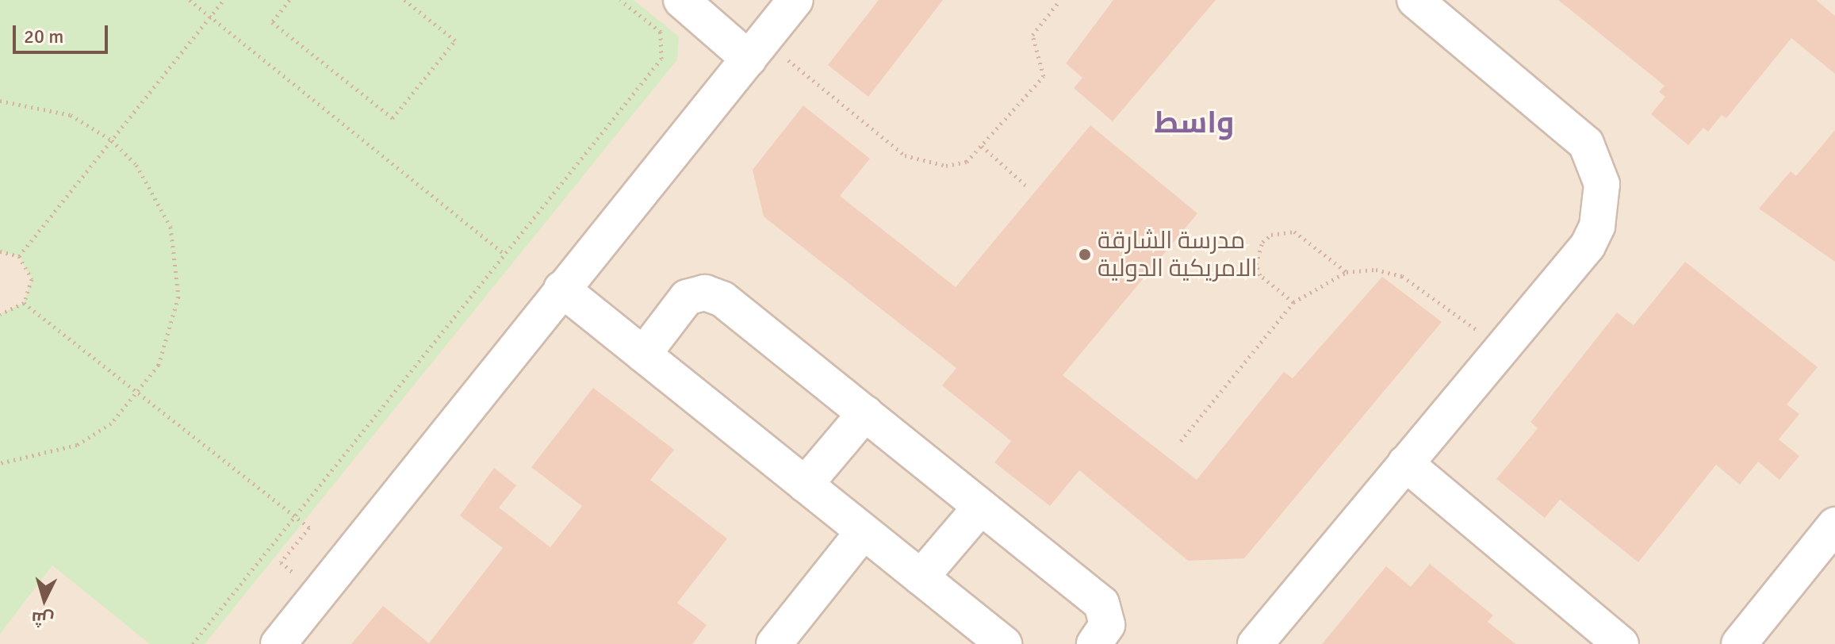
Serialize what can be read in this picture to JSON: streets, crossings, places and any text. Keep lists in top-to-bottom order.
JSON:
{
  "districts": ["واسط"],
  "places": ["مدرسة الشارقة الامريكية الدولية"],
  "scale_bar": "20 m",
  "north": "bottom"
}
